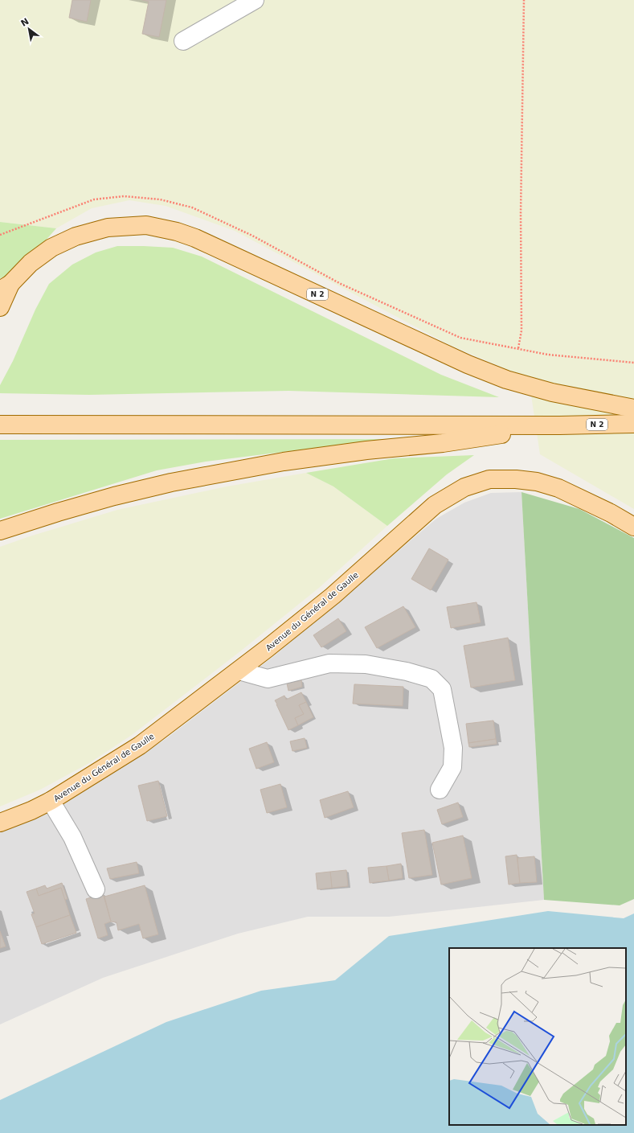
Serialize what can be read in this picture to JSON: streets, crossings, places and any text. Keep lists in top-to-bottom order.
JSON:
{
  "streets": {
    "main road": ["N 2", "Avenue du Général de Gaulle"]
  },
  "north": "top left"
}
